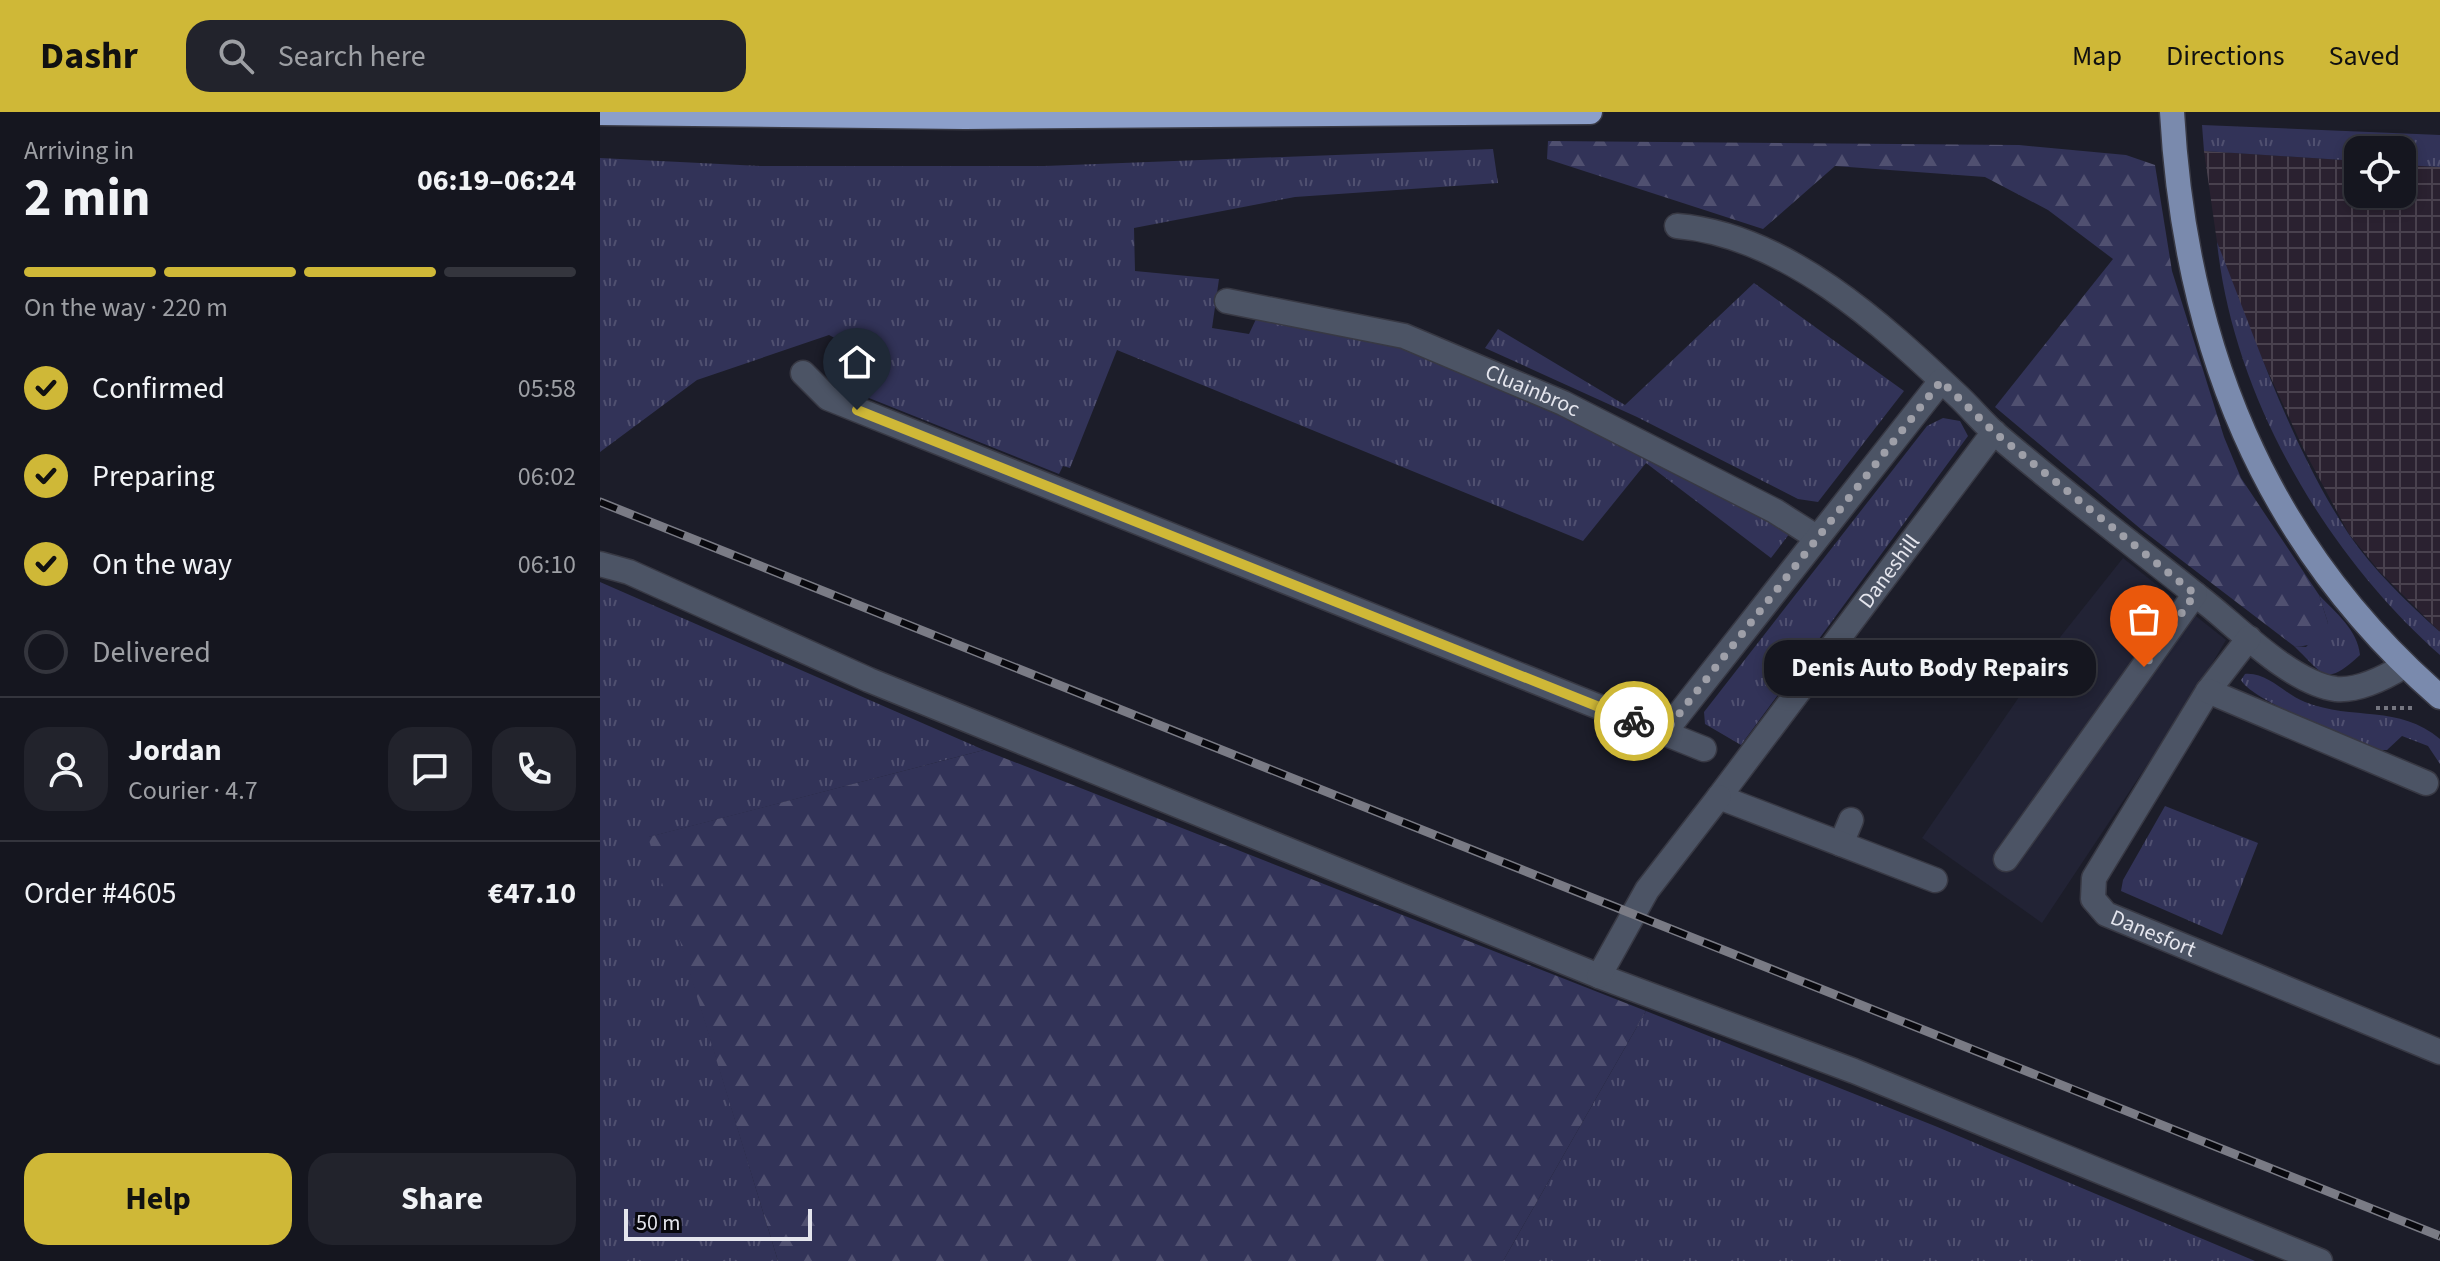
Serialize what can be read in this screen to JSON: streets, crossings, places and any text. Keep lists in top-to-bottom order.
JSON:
{
  "streets": {
    "street": ["Cluainbroc", "Daneshill", "Danesfort"]
  },
  "places": ["Denis Auto Body Repairs"],
  "scale_bar": "50 m",
  "page": {
    "header": "Dashr",
    "search": "Search here",
    "nav": ["Map", "Directions", "Saved"],
    "heading": ["2 min", "Arriving in", "06:19–06:24"],
    "panel": [
      "Jordan",
      "Courier · 4.7",
      "Order #4605",
      "€47.10"
    ],
    "bar": "On the way · 220 m",
    "list": [
      ["Confirmed", "05:58"],
      ["Preparing", "06:02"],
      ["On the way", "06:10"],
      "Delivered"
    ],
    "bubble": "Denis Auto Body Repairs",
    "buttons": ["Help", "Share"],
    "scale": "50 m"
  }
}
